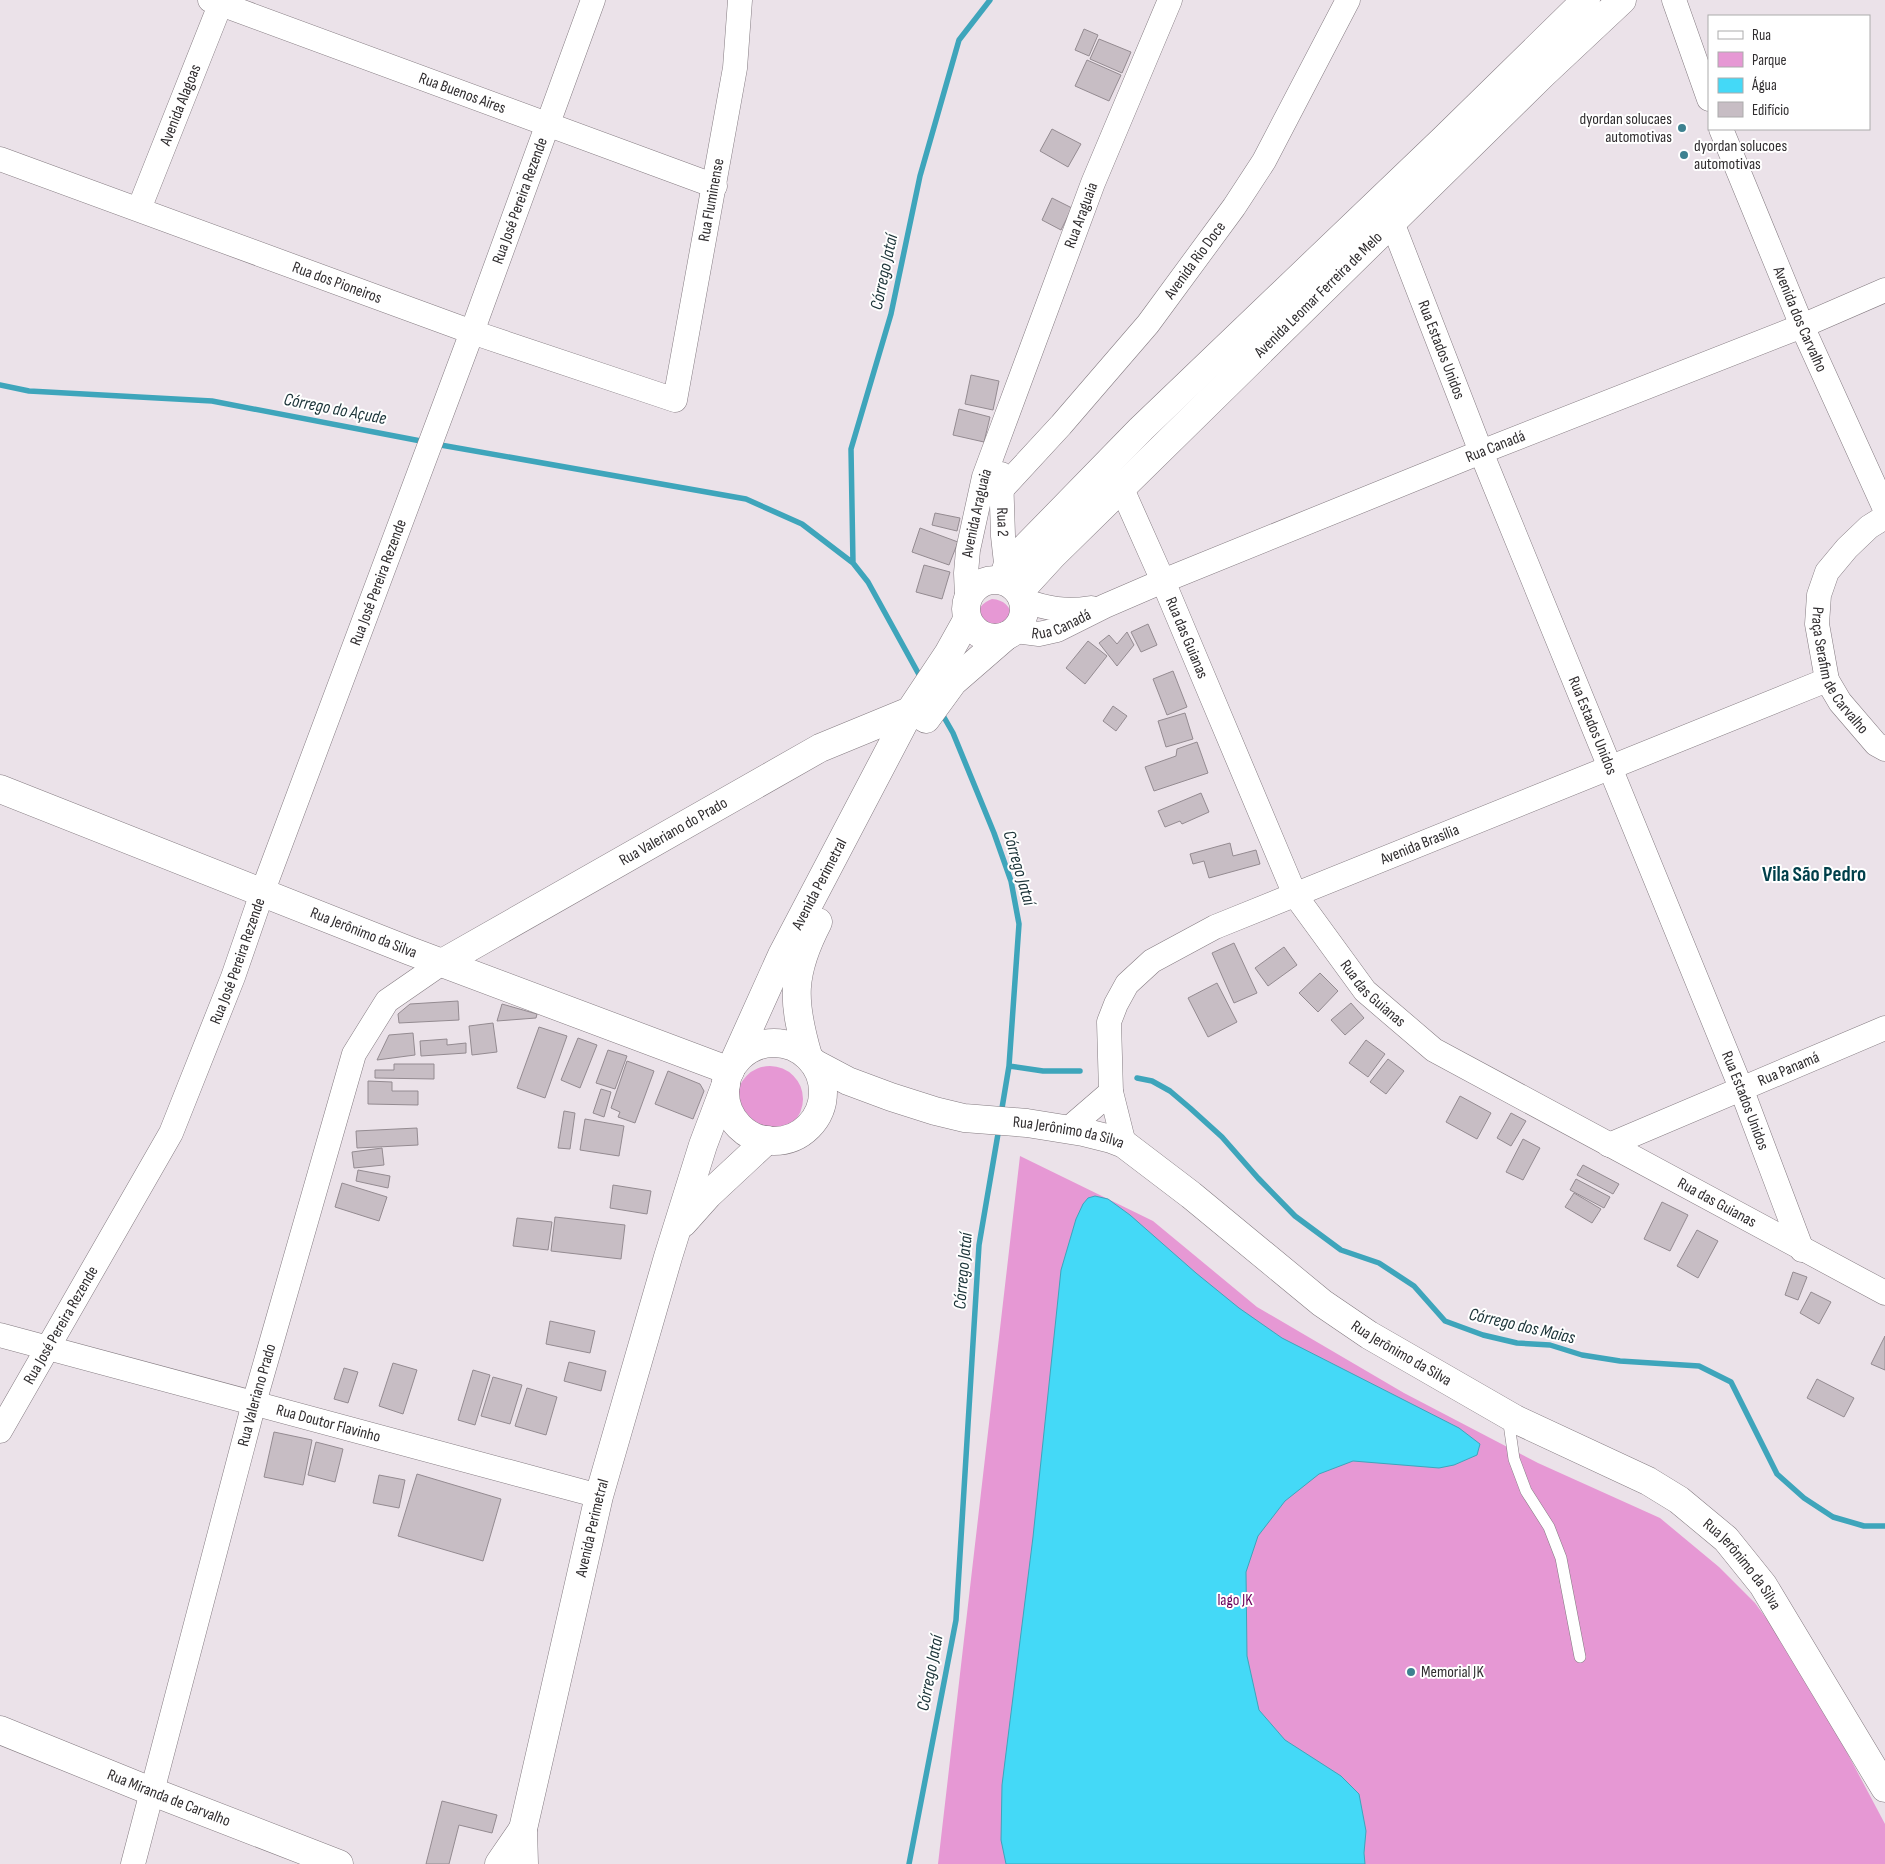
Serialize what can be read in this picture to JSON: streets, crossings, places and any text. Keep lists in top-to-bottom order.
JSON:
{
  "streets": {
    "main road": [
      "Avenida Leomar Ferreira de Melo",
      "Rua Valeriano do Prado",
      "Avenida Perimetral",
      "Rua Jerônimo da Silva",
      "Rua Miranda de Carvalho"
    ],
    "street": [
      "Rua Buenos Aires",
      "Avenida Alagoas",
      "Rua José Pereira Rezende",
      "Rua Fluminense",
      "Rua Araguaia",
      "Avenida Rio Doce",
      "Rua dos Pioneiros",
      "Avenida dos Carvalho",
      "Rua Estados Unidos",
      "Rua Canadá",
      "Avenida Araguaia",
      "Rua 2",
      "Rua das Guianas",
      "Praça Serafim de Carvalho",
      "Avenida Brasília",
      "Rua Panamá",
      "Rua Valeriano Prado",
      "Rua Doutor Flavinho"
    ]
  },
  "crossings": [
    ["Rua Buenos Aires", "Avenida Alagoas"],
    ["Rua Buenos Aires", "Rua José Pereira Rezende"],
    ["Rua Buenos Aires", "Rua Fluminense"],
    ["Avenida Alagoas", "Rua dos Pioneiros"],
    ["Rua José Pereira Rezende", "Rua dos Pioneiros"],
    ["Rua José Pereira Rezende", "Rua Jerônimo da Silva"],
    ["Rua José Pereira Rezende", "Rua Doutor Flavinho"],
    ["Rua Fluminense", "Rua dos Pioneiros"],
    ["Rua Araguaia", "Avenida Araguaia"],
    ["Rua Araguaia", "Rua 2"],
    ["Avenida Rio Doce", "Rua 2"],
    ["Avenida Leomar Ferreira de Melo", "Rua Estados Unidos"],
    ["Avenida Leomar Ferreira de Melo", "Rua Canadá"],
    ["Avenida Leomar Ferreira de Melo", "Avenida Araguaia"],
    ["Avenida Leomar Ferreira de Melo", "Rua 2"],
    ["Avenida Leomar Ferreira de Melo", "Rua das Guianas"],
    ["Avenida Leomar Ferreira de Melo", "Avenida Perimetral"],
    ["Avenida dos Carvalho", "Rua Canadá"],
    ["Rua Estados Unidos", "Rua Canadá"],
    ["Rua Estados Unidos", "Rua das Guianas"],
    ["Rua Estados Unidos", "Avenida Brasília"],
    ["Rua Estados Unidos", "Rua Panamá"],
    ["Rua Canadá", "Avenida Araguaia"],
    ["Rua Canadá", "Rua 2"],
    ["Rua Canadá", "Rua das Guianas"],
    ["Rua Canadá", "Avenida Perimetral"],
    ["Avenida Araguaia", "Rua 2"],
    ["Avenida Araguaia", "Avenida Perimetral"],
    ["Rua 2", "Avenida Perimetral"],
    ["Rua das Guianas", "Avenida Brasília"],
    ["Rua das Guianas", "Rua Panamá"],
    ["Praça Serafim de Carvalho", "Avenida Brasília"],
    ["Rua Valeriano do Prado", "Avenida Perimetral"],
    ["Rua Valeriano do Prado", "Rua Jerônimo da Silva"],
    ["Rua Valeriano do Prado", "Rua Valeriano Prado"],
    ["Avenida Brasília", "Rua Jerônimo da Silva"],
    ["Avenida Perimetral", "Rua Jerônimo da Silva"],
    ["Avenida Perimetral", "Rua Doutor Flavinho"],
    ["Rua Jerônimo da Silva", "Rua Valeriano Prado"],
    ["Rua Valeriano Prado", "Rua Doutor Flavinho"],
    ["Rua Valeriano Prado", "Rua Miranda de Carvalho"]
  ],
  "districts": ["Vila São Pedro"],
  "water": ["Córrego Jataí", "Córrego do Açude", "Córrego dos Maias"],
  "parks": ["lago JK"],
  "places": ["dyordan solucaes automotivas", "dyordan solucoes automotivas", "Memorial JK"],
  "legend": [
    "Rua",
    "Parque",
    "Água",
    "Edifício"
  ]
}
